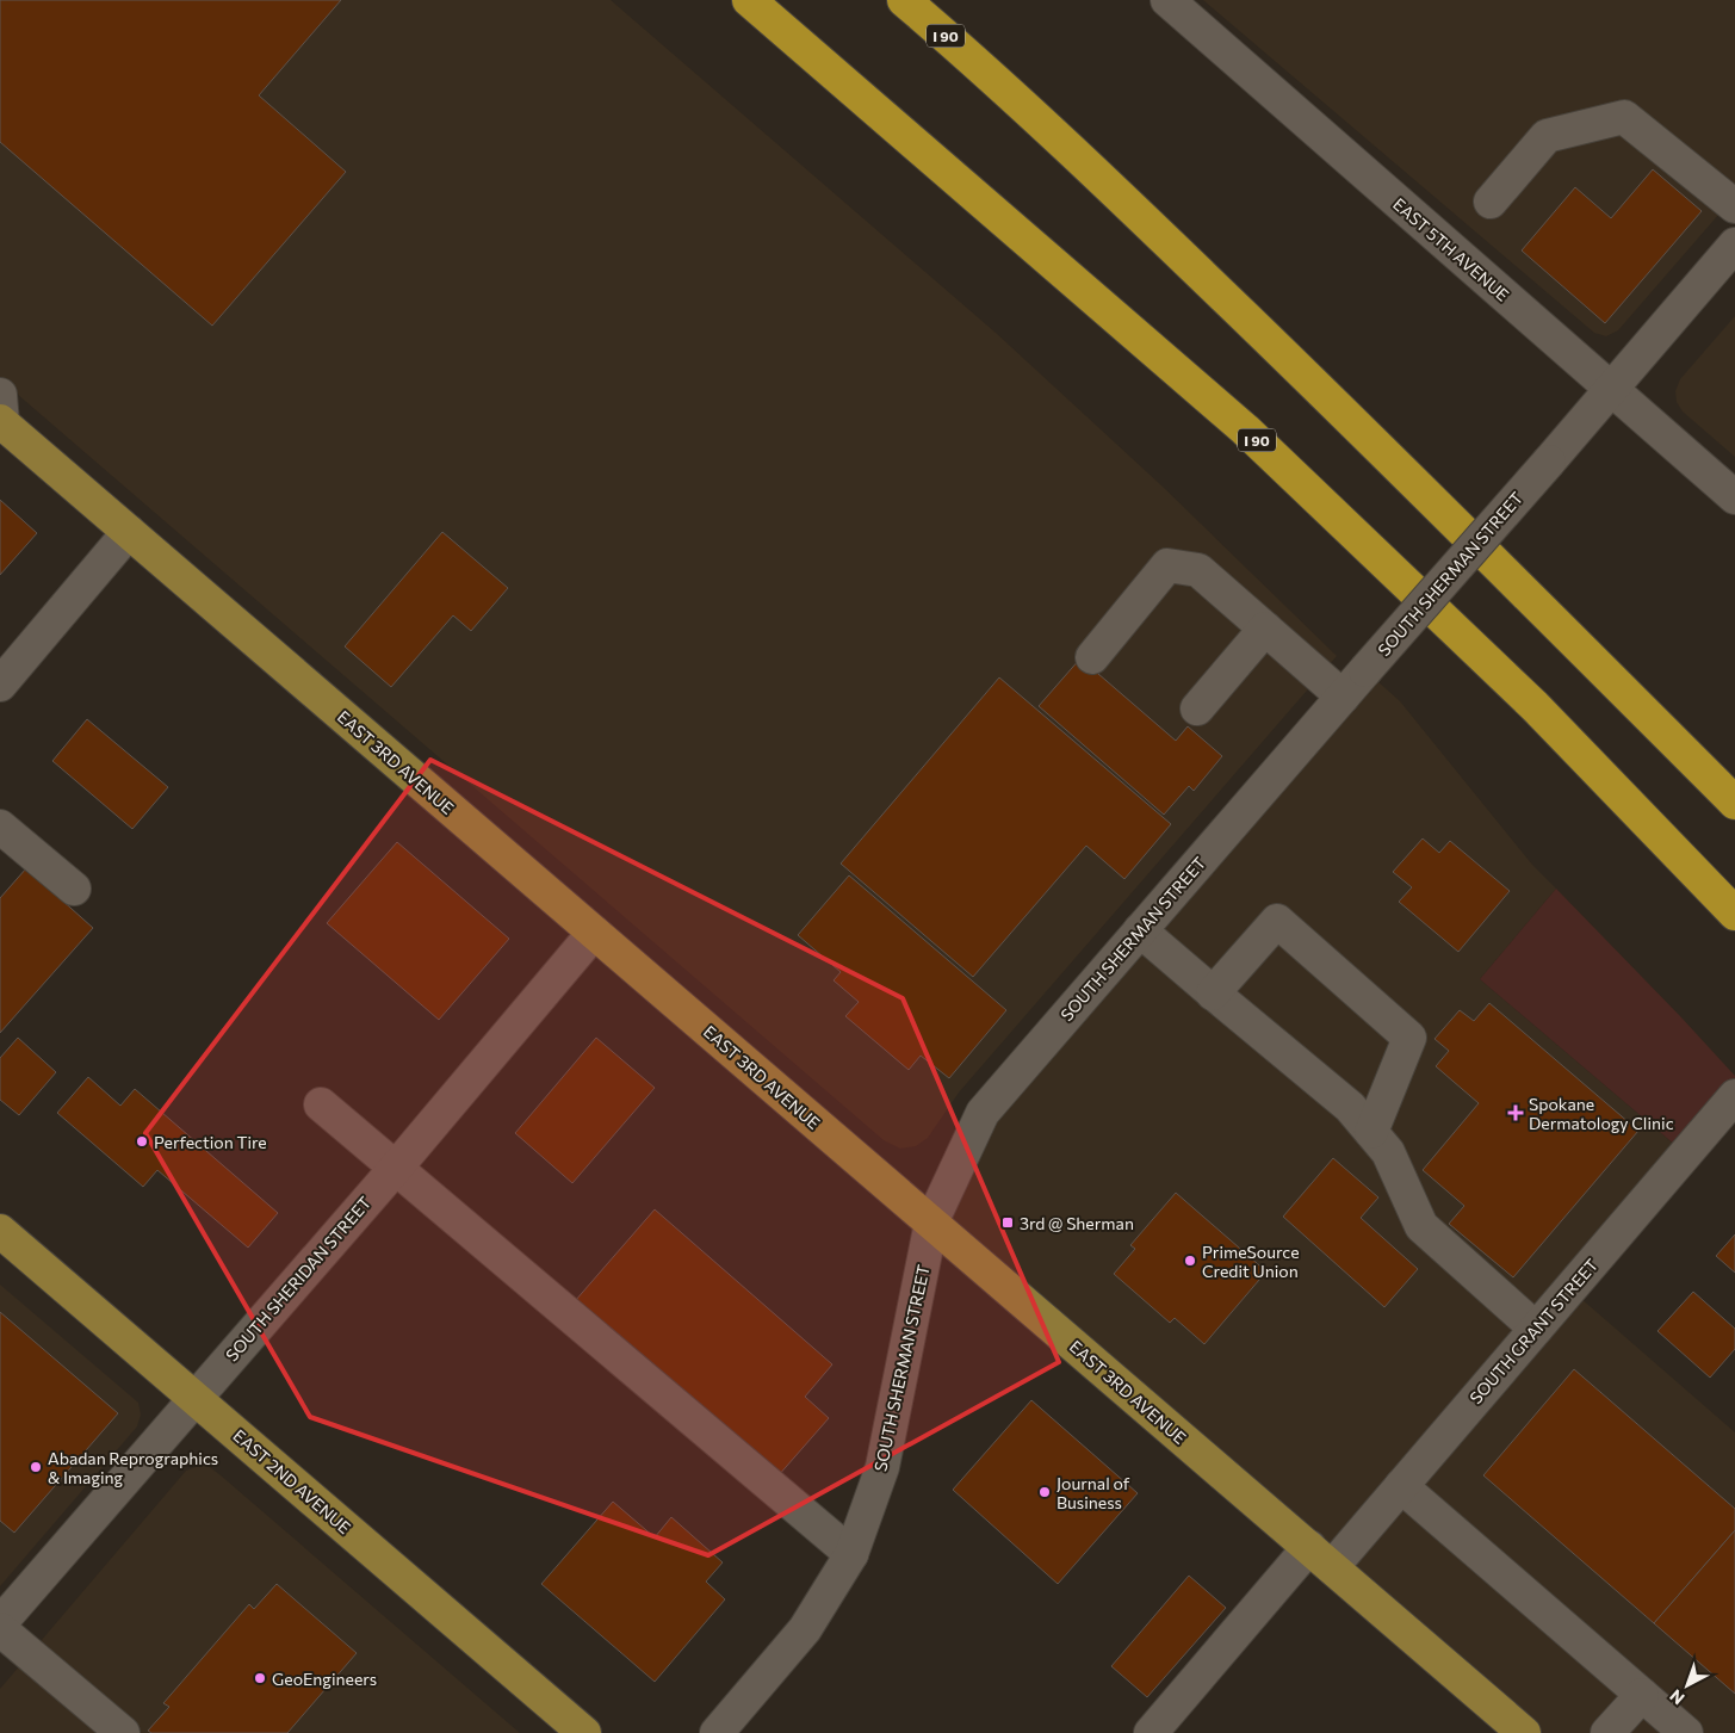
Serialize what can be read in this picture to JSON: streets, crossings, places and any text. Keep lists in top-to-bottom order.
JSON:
{
  "streets": {
    "highway": ["I 90"],
    "main road": ["EAST 3RD AVENUE", "EAST 2ND AVENUE"],
    "street": [
      "EAST 5TH AVENUE",
      "SOUTH SHERMAN STREET",
      "SOUTH SHERIDAN STREET",
      "SOUTH GRANT STREET"
    ]
  },
  "crossings": [
    ["EAST 5TH AVENUE", "SOUTH SHERMAN STREET"],
    ["SOUTH SHERMAN STREET", "EAST 3RD AVENUE"],
    ["EAST 3RD AVENUE", "SOUTH SHERIDAN STREET"],
    ["EAST 3RD AVENUE", "SOUTH GRANT STREET"],
    ["SOUTH SHERIDAN STREET", "EAST 2ND AVENUE"]
  ],
  "places": {
    "health": ["Spokane Dermatology Clinic"],
    "other": [
      "Perfection Tire",
      "PrimeSource Credit Union",
      "Abadan Reprographics & Imaging",
      "Journal of Business",
      "GeoEngineers"
    ],
    "transit": ["3rd @ Sherman"]
  },
  "north": "bottom left"
}
